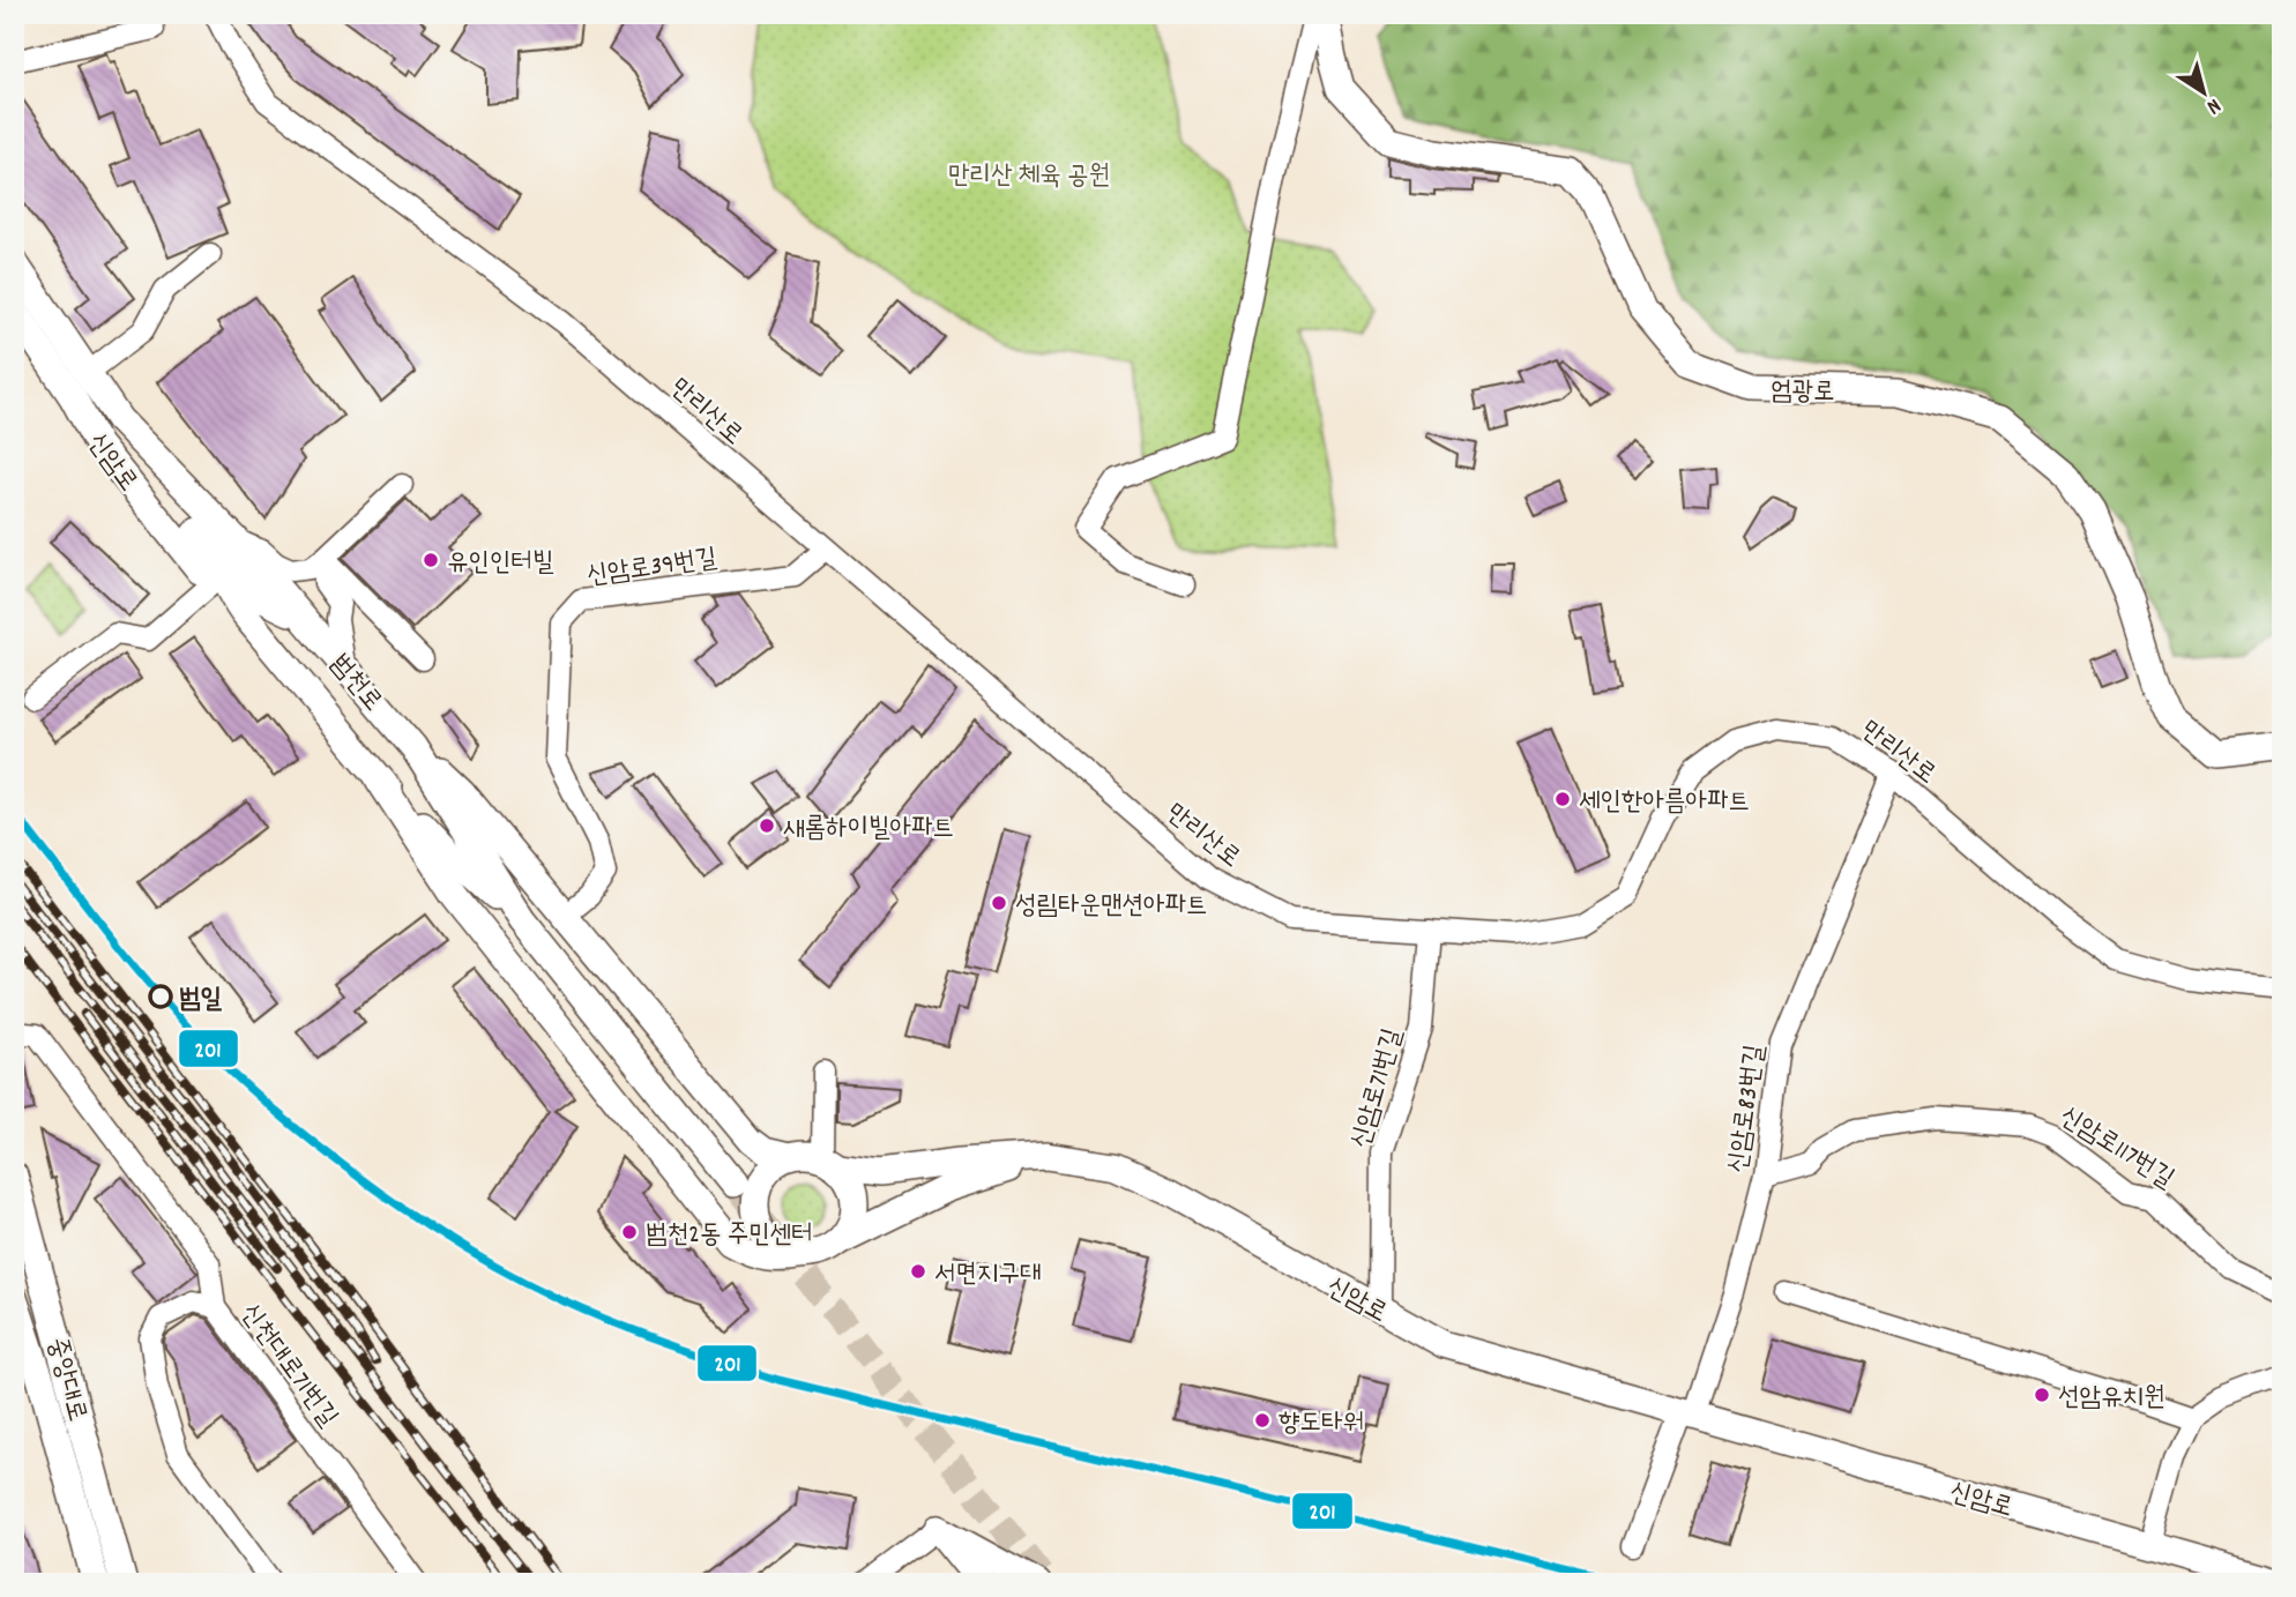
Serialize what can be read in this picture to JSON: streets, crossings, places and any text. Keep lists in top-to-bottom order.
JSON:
{
  "streets": {
    "main road": [
      "엄광로",
      "신암로",
      "범천로",
      "중앙대로"
    ],
    "street": [
      "만리산로",
      "신암로39번길",
      "신암로71번길",
      "신암로83번길",
      "신암로117번길",
      "신천대로71번길"
    ]
  },
  "crossings": [
    ["만리산로", "신암로39번길"],
    ["만리산로", "신암로71번길"],
    ["만리산로", "신암로83번길"],
    ["신암로", "범천로"],
    ["신암로", "신암로71번길"],
    ["신암로", "신암로83번길"],
    ["신암로83번길", "신암로117번길"]
  ],
  "parks": ["만리산 체육 공원"],
  "places": [
    "유인인터빌",
    "세인한아름아파트",
    "새롬하이빌아파트",
    "성림타운맨션아파트",
    "범일",
    "범천2동 주민센터",
    "서면지구대",
    "선암유치원",
    "향도타워"
  ],
  "lines": ["transit line 201"],
  "north": "bottom right"
}
